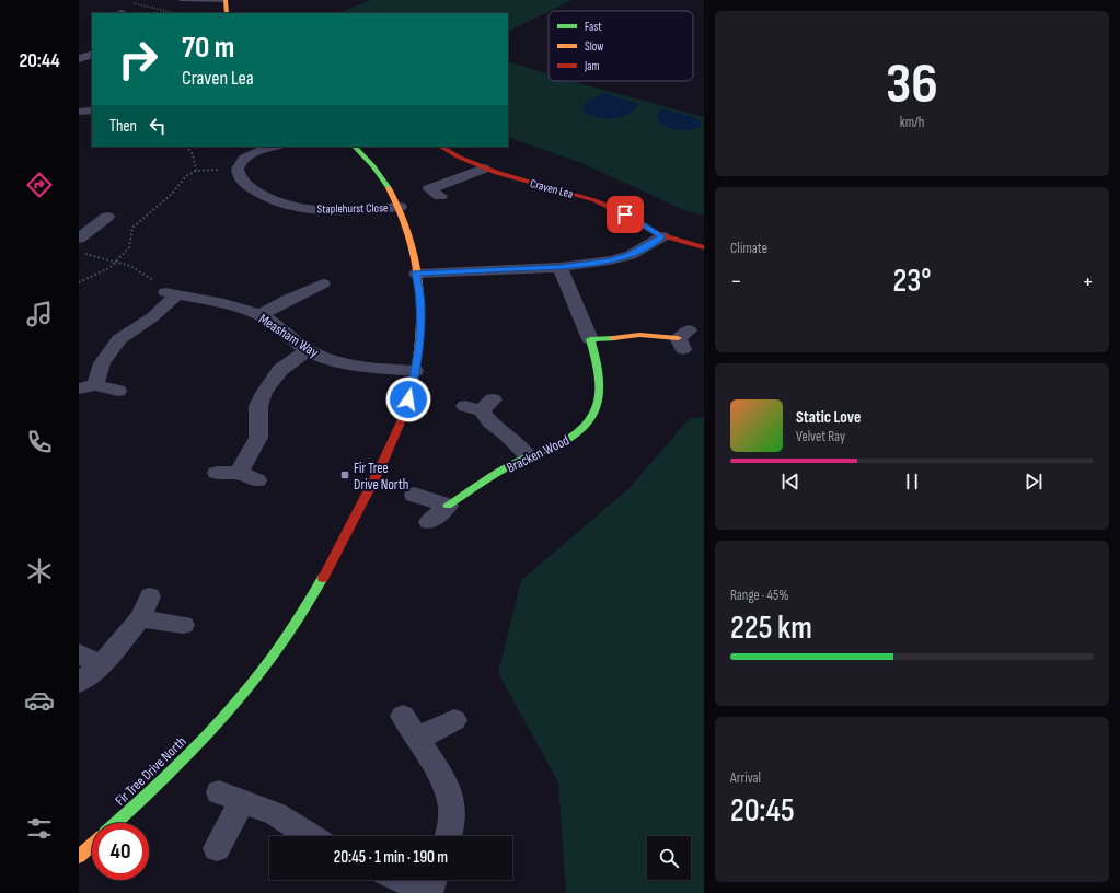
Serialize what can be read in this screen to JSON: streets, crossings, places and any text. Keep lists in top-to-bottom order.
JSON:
{
  "streets": {
    "street": [
      "Craven Lea",
      "Staplehurst Close",
      "Measham Way",
      "Bracken Wood",
      "Fir Tree Drive North"
    ]
  },
  "crossings": [
    ["Staplehurst Close", "Fir Tree Drive North"],
    ["Measham Way", "Fir Tree Drive North"]
  ],
  "places": {
    "transit": ["Fir Tree Drive North"]
  },
  "legend": ["Fast", "Slow", "Jam"],
  "page": {
    "tabs": "20:44",
    "tile": [
      ["36", "km/h"],
      "Climate",
      ["Range · 45%", "225 km"],
      ["Arrival", "20:45"]
    ],
    "turn": ["70 m", "Craven Lea"],
    "then": "Then",
    "heat": ["−", "23°", "+"],
    "song": ["Static Love", "Velvet Ray"],
    "limit": "40",
    "trip": "20:45 · 1 min · 190 m"
  }
}
